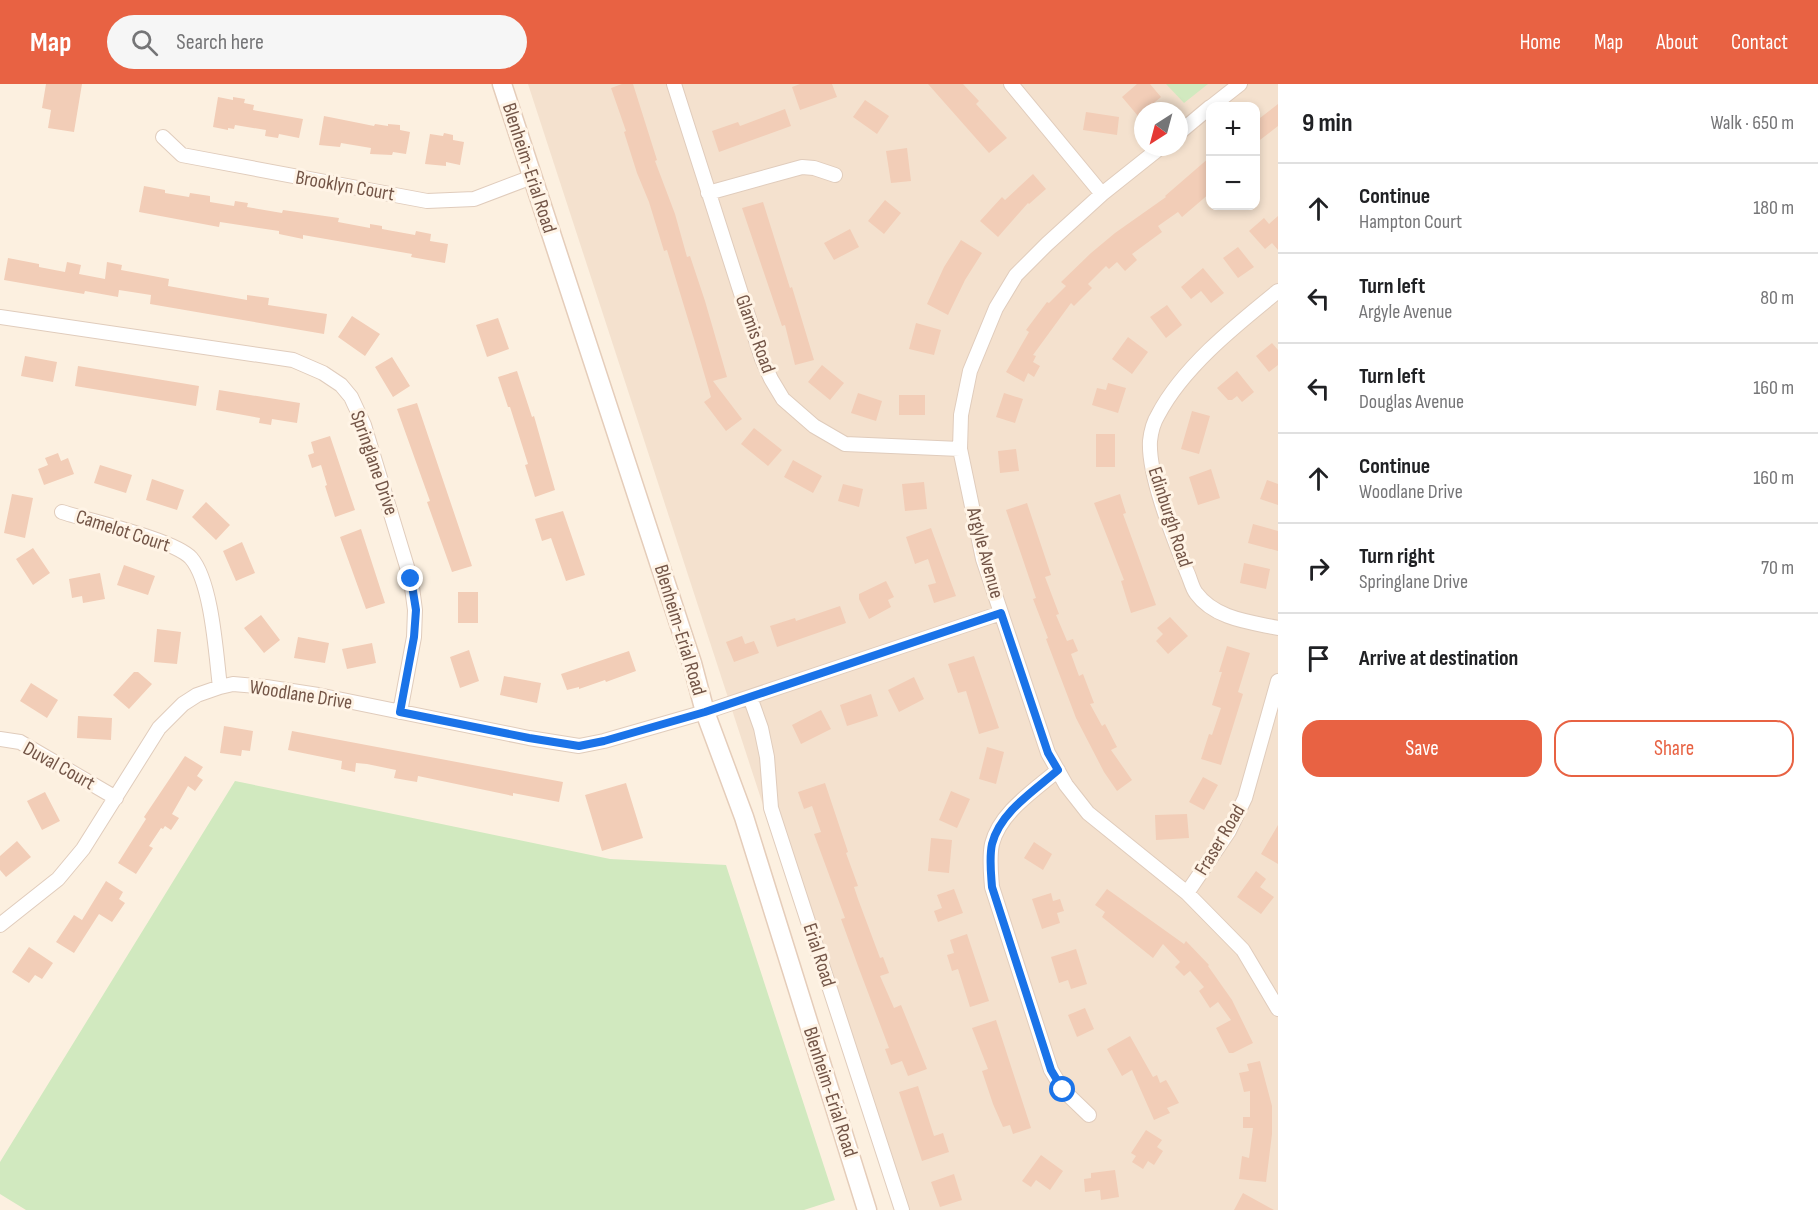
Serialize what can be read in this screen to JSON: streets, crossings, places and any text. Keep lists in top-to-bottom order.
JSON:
{
  "streets": {
    "main road": ["Blenheim-Erial Road"],
    "street": [
      "Brooklyn Court",
      "Glamis Road",
      "Springlane Drive",
      "Edinburgh Road",
      "Camelot Court",
      "Argyle Avenue",
      "Woodlane Drive",
      "Duval Court",
      "Fraser Road",
      "Erial Road"
    ]
  },
  "crossings": [
    ["Blenheim-Erial Road", "Brooklyn Court"],
    ["Blenheim-Erial Road", "Woodlane Drive"],
    ["Glamis Road", "Argyle Avenue"],
    ["Springlane Drive", "Woodlane Drive"],
    ["Camelot Court", "Woodlane Drive"],
    ["Argyle Avenue", "Woodlane Drive"],
    ["Argyle Avenue", "Fraser Road"],
    ["Woodlane Drive", "Duval Court"],
    ["Woodlane Drive", "Erial Road"]
  ],
  "north": "bottom left",
  "page": {
    "header": "Map",
    "search": "Search here",
    "nav": [
      "Home",
      "Map",
      "About",
      "Contact"
    ],
    "heading": ["9 min", "Walk · 650 m"],
    "map_buttons": ["+", "−"],
    "list": [
      ["Continue", "Hampton Court", "180 m"],
      ["Turn left", "Argyle Avenue", "80 m"],
      ["Turn left", "Douglas Avenue", "160 m"],
      ["Continue", "Woodlane Drive", "160 m"],
      ["Turn right", "Springlane Drive", "70 m"],
      "Arrive at destination"
    ],
    "buttons": ["Save", "Share"]
  }
}
